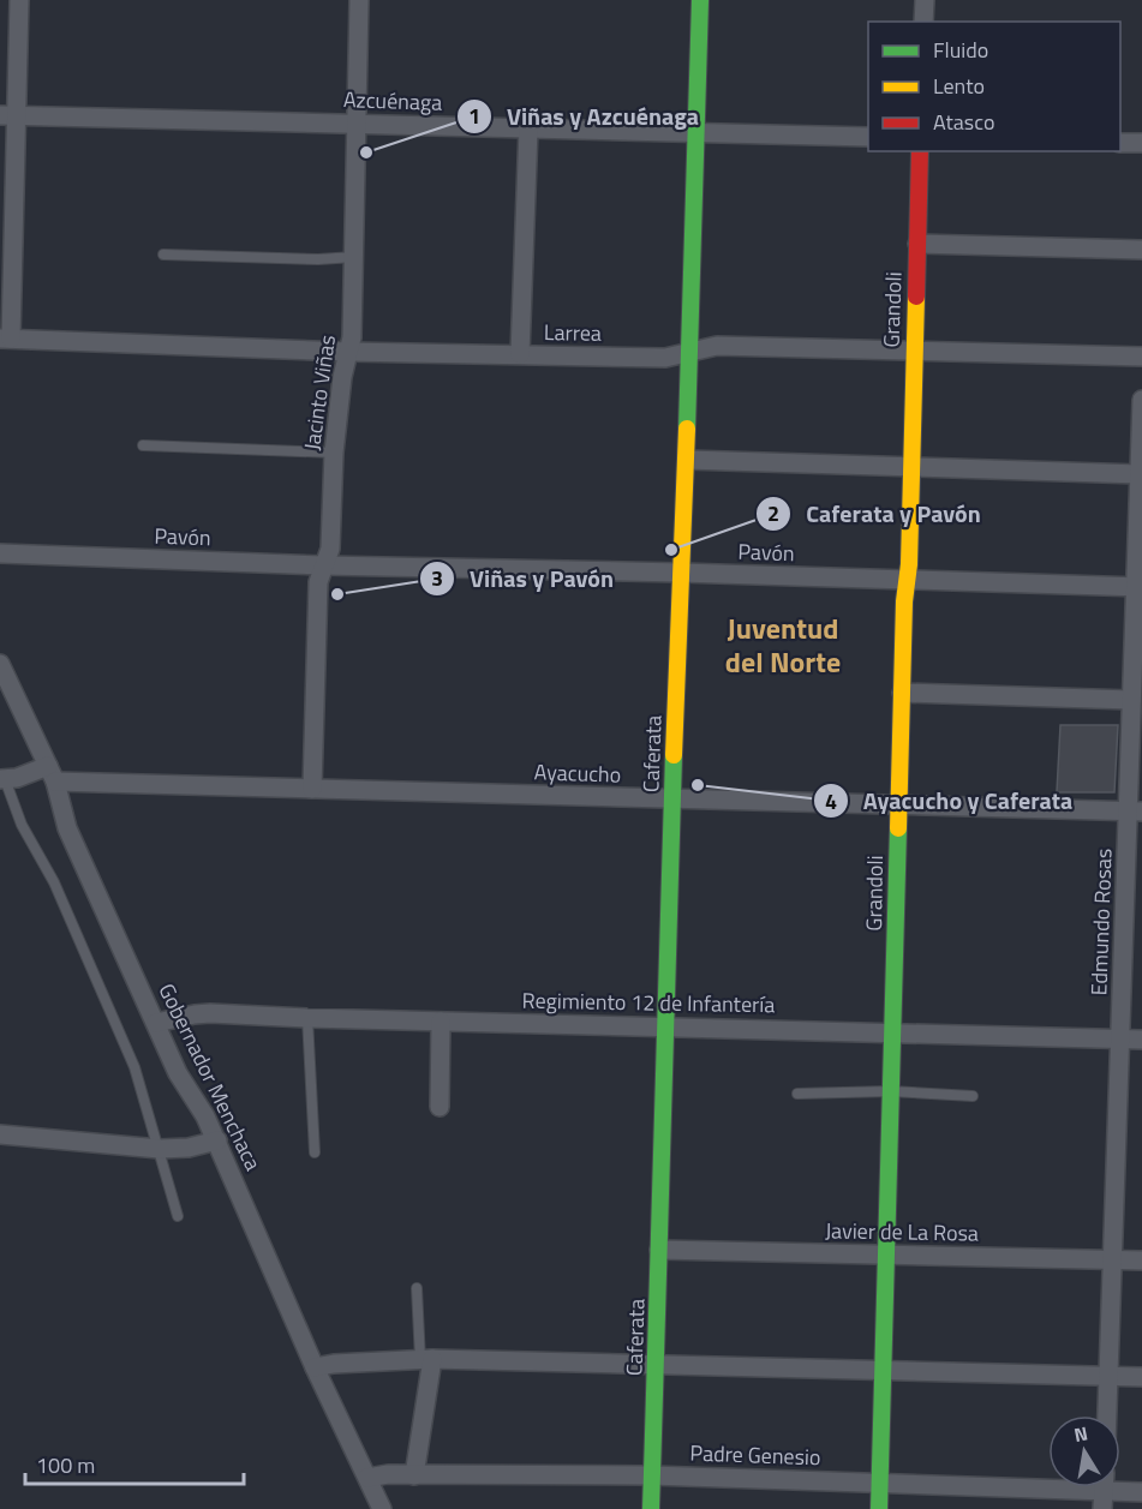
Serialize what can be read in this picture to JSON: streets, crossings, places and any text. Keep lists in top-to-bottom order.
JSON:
{
  "streets": {
    "street": [
      "Azcuénaga",
      "Grandoli",
      "Larrea",
      "Jacinto Viñas",
      "Pavón",
      "Caferata",
      "Ayacucho",
      "Edmundo Rosas",
      "Regimiento 12 de Infantería",
      "Gobernador Menchaca",
      "Javier de La Rosa",
      "Padre Genesio"
    ]
  },
  "crossings": [
    ["Azcuénaga", "Jacinto Viñas"],
    ["Azcuénaga", "Caferata"],
    ["Grandoli", "Larrea"],
    ["Grandoli", "Pavón"],
    ["Grandoli", "Ayacucho"],
    ["Grandoli", "Regimiento 12 de Infantería"],
    ["Grandoli", "Javier de La Rosa"],
    ["Grandoli", "Padre Genesio"],
    ["Larrea", "Jacinto Viñas"],
    ["Larrea", "Caferata"],
    ["Jacinto Viñas", "Pavón"],
    ["Jacinto Viñas", "Ayacucho"],
    ["Pavón", "Caferata"],
    ["Pavón", "Edmundo Rosas"],
    ["Caferata", "Ayacucho"],
    ["Caferata", "Regimiento 12 de Infantería"],
    ["Caferata", "Javier de La Rosa"],
    ["Caferata", "Padre Genesio"],
    ["Ayacucho", "Edmundo Rosas"],
    ["Ayacucho", "Gobernador Menchaca"],
    ["Edmundo Rosas", "Regimiento 12 de Infantería"],
    ["Edmundo Rosas", "Javier de La Rosa"],
    ["Regimiento 12 de Infantería", "Gobernador Menchaca"],
    ["Gobernador Menchaca", "Padre Genesio"]
  ],
  "districts": ["Juventud del Norte"],
  "places": [
    "Viñas y Azcuénaga",
    "Caferata y Pavón",
    "Viñas y Pavón",
    "Ayacucho y Caferata"
  ],
  "legend": ["Fluido", "Lento", "Atasco"],
  "scale_bar": "100 m",
  "north": "top"
}
